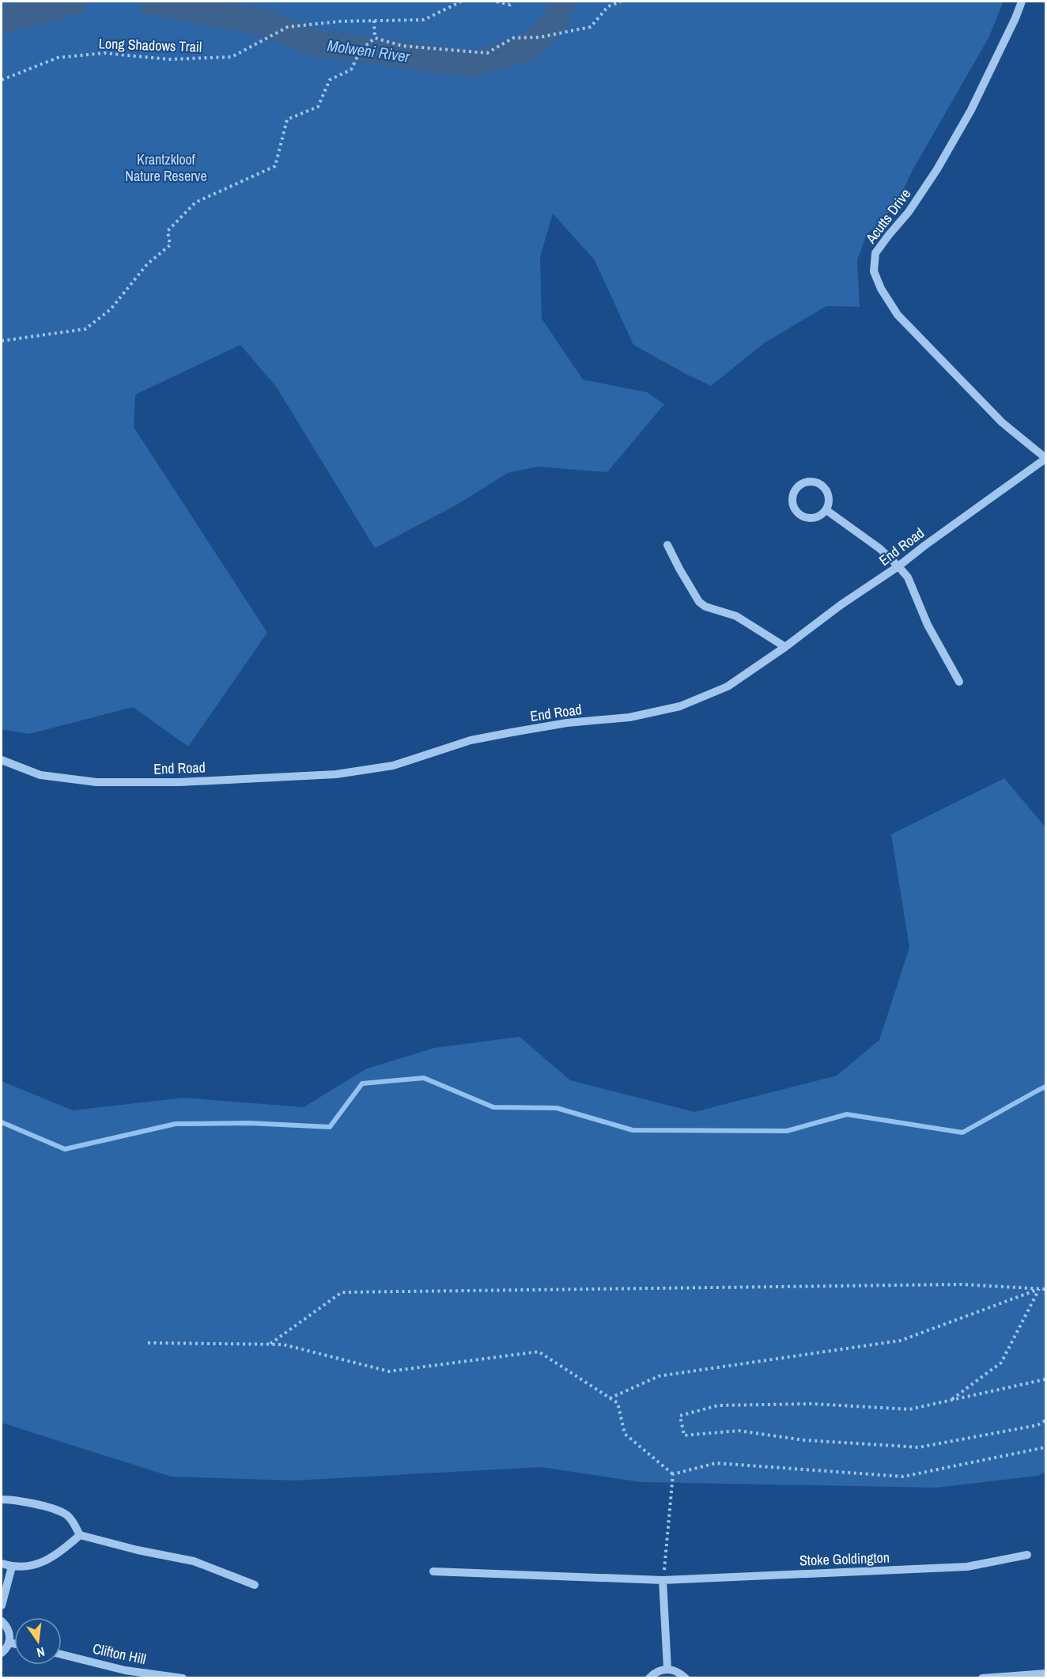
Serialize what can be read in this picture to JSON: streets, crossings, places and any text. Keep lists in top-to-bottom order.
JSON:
{
  "streets": {
    "street": [
      "Acutts Drive",
      "End Road",
      "Stoke Goldington",
      "Clifton Hill"
    ],
    "path": ["Long Shadows Trail"]
  },
  "crossings": [
    ["Acutts Drive", "End Road"]
  ],
  "water": ["Molweni River"],
  "parks": ["Krantzkloof Nature Reserve"],
  "north": "bottom"
}
